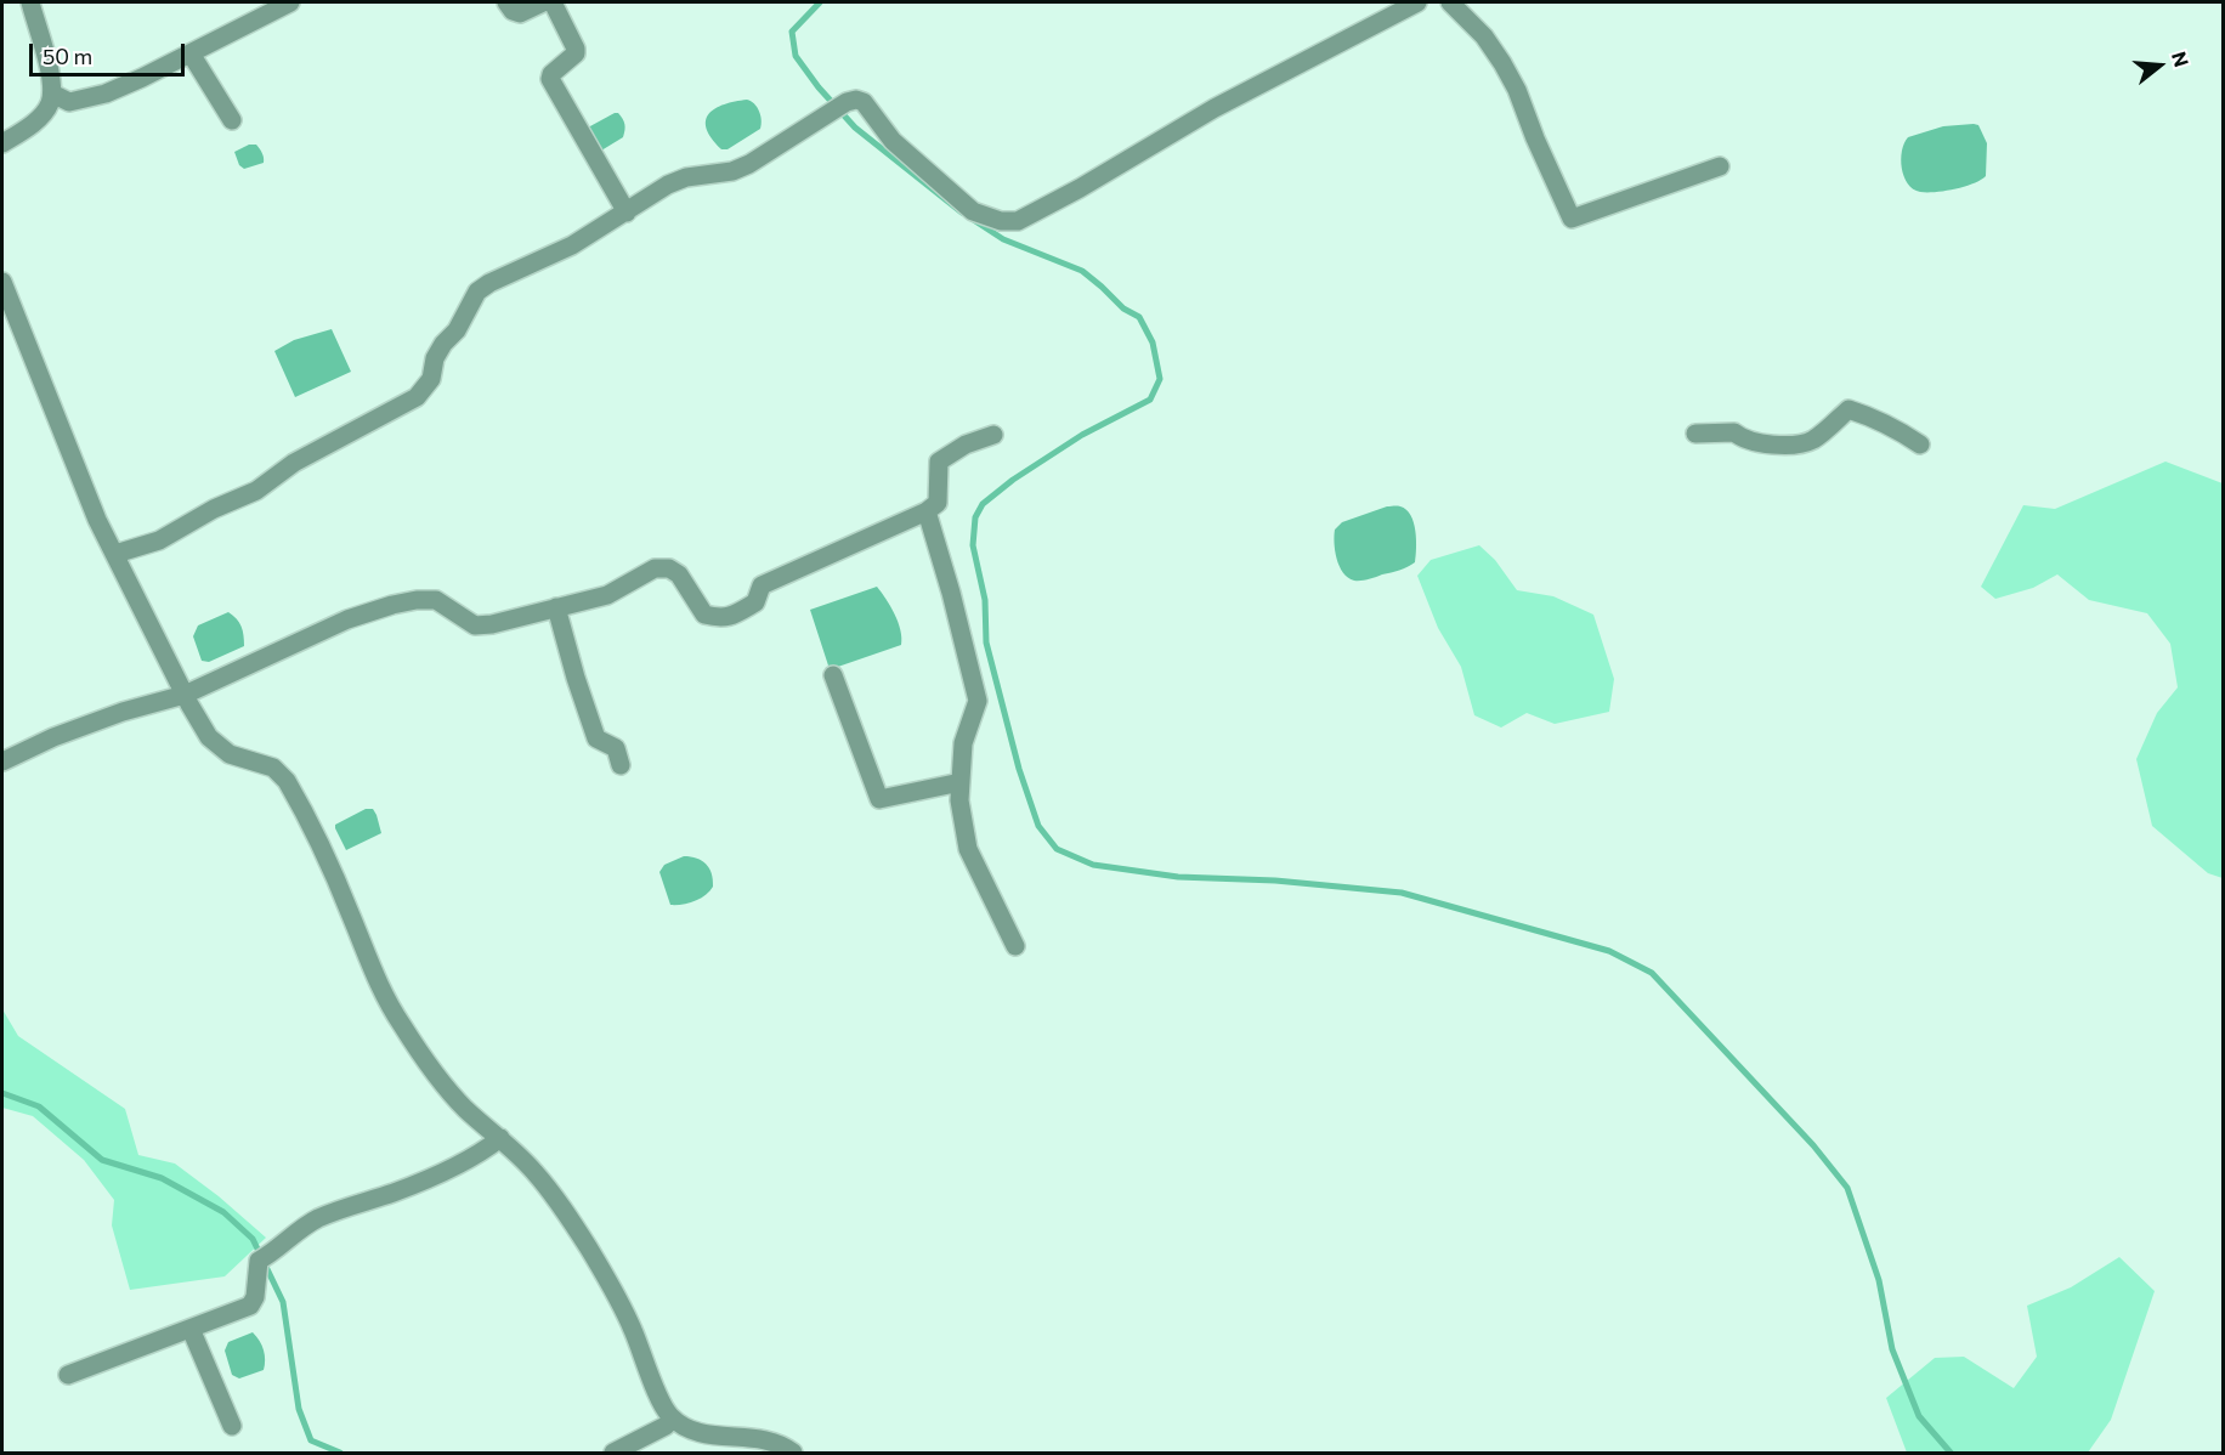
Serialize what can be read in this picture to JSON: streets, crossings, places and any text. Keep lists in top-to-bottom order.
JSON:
{
  "scale_bar": "50 m",
  "north": "right"
}
